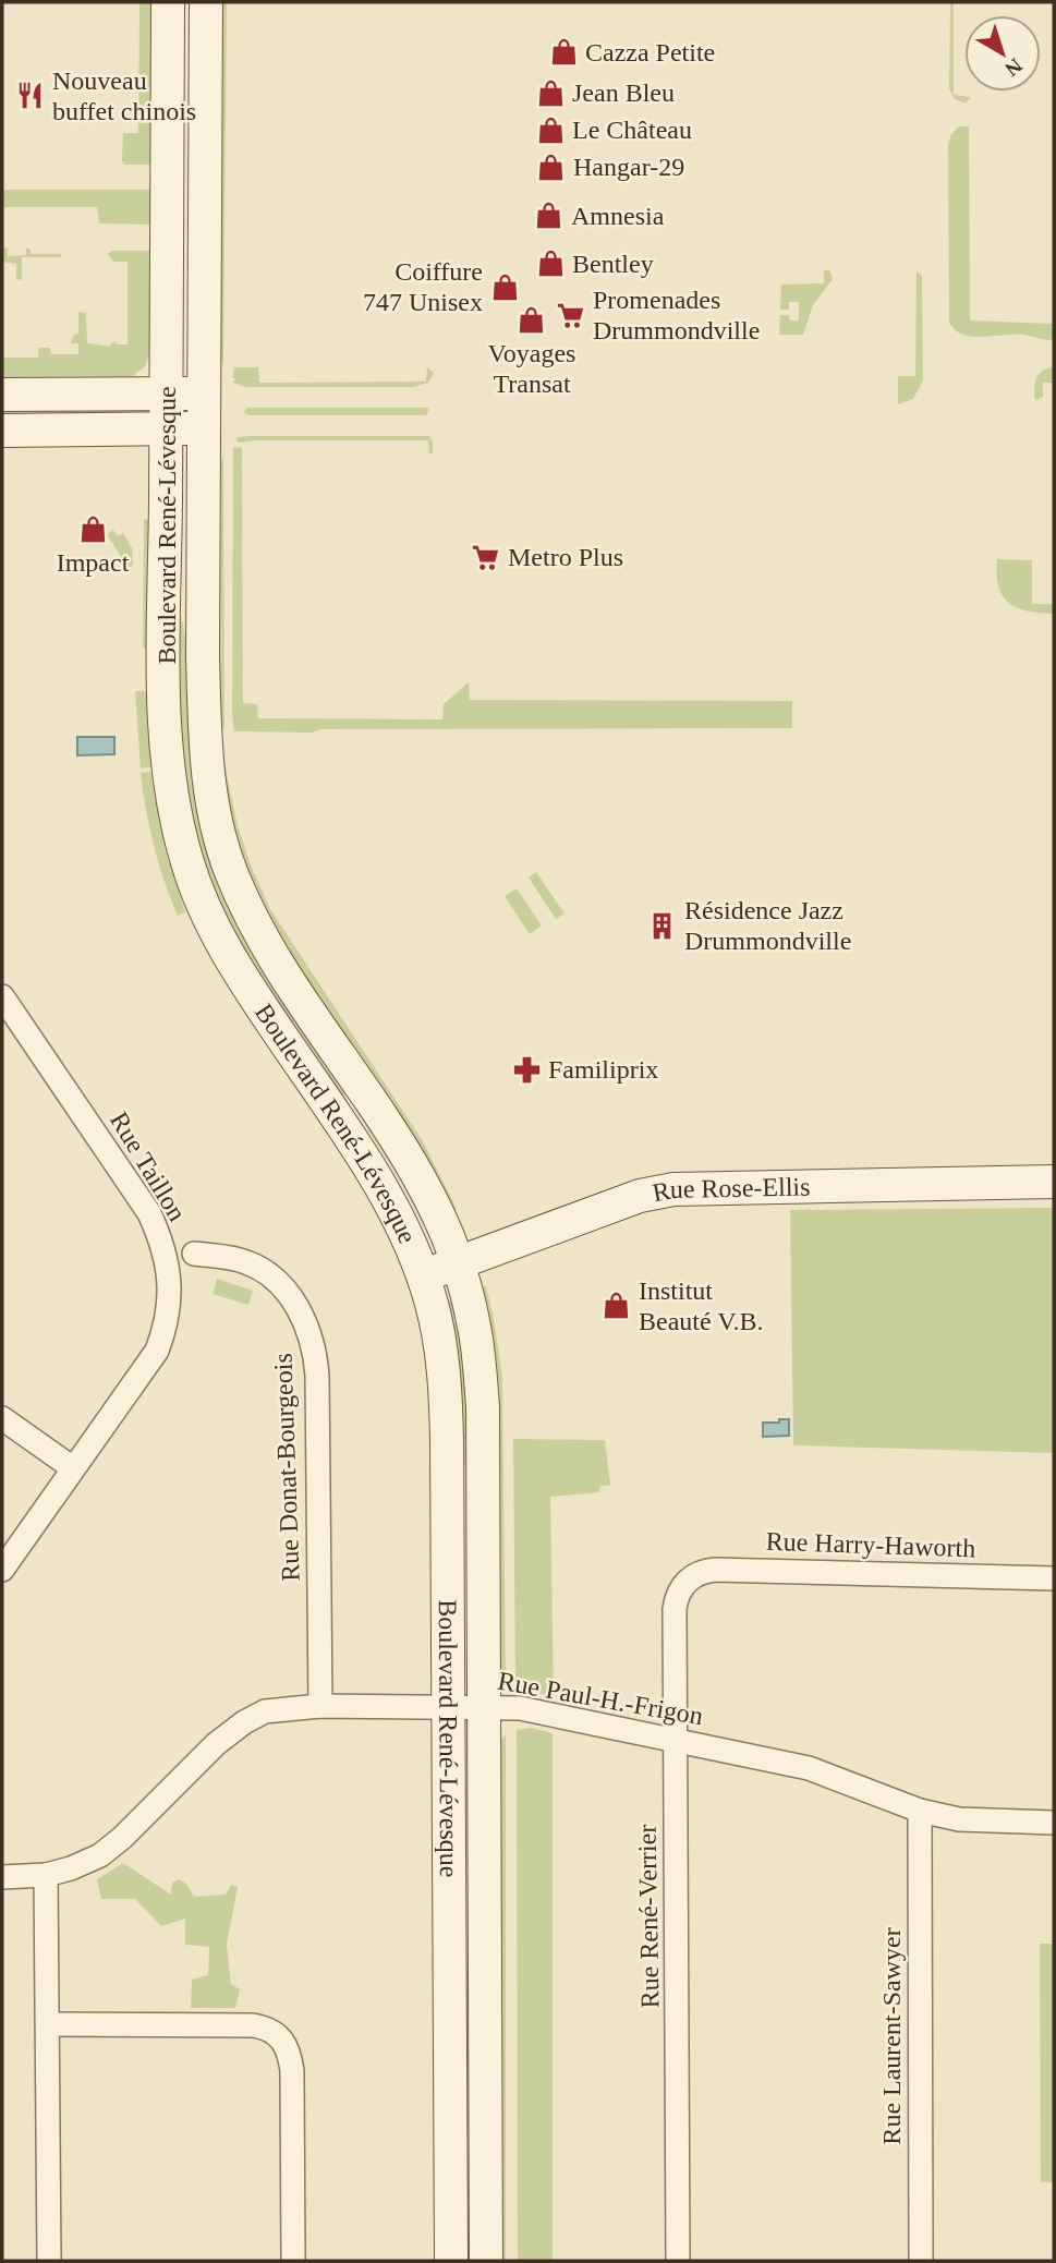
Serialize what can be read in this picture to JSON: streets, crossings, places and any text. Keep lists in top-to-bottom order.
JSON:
{
  "streets": {
    "main road": ["Boulevard René-Lévesque", "Rue Rose-Ellis"],
    "street": [
      "Rue Taillon",
      "Rue Donat-Bourgeois",
      "Rue Harry-Haworth",
      "Rue Paul-H.-Frigon",
      "Rue René-Verrier",
      "Rue Laurent-Sawyer"
    ]
  },
  "crossings": [
    ["Boulevard René-Lévesque", "Rue Rose-Ellis"],
    ["Boulevard René-Lévesque", "Rue Paul-H.-Frigon"],
    ["Rue Donat-Bourgeois", "Rue Paul-H.-Frigon"],
    ["Rue Harry-Haworth", "Rue René-Verrier"],
    ["Rue Paul-H.-Frigon", "Rue René-Verrier"],
    ["Rue Paul-H.-Frigon", "Rue Laurent-Sawyer"]
  ],
  "places": {
    "shop": [
      "Cazza Petite",
      "Jean Bleu",
      "Le Château",
      "Hangar-29",
      "Amnesia",
      "Bentley",
      "Coiffure 747 Unisex",
      "Voyages Transat",
      "Impact",
      "Institut Beauté V.B."
    ],
    "restaurant": ["Nouveau buffet chinois"],
    "supermarket": ["Promenades Drummondville", "Metro Plus"],
    "building": ["Résidence Jazz Drummondville"],
    "pharmacy": ["Familiprix"]
  },
  "north": "bottom right"
}
